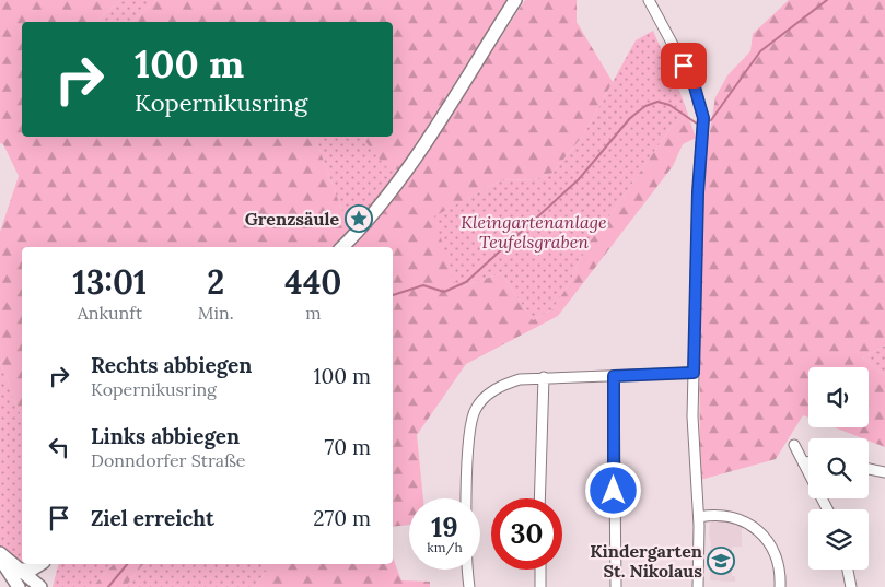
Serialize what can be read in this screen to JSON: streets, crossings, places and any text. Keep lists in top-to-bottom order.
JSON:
{
  "parks": ["Kleingartenanlage Teufelsgraben"],
  "places": {
    "place": ["Grenzsäule"],
    "school or university": ["Kindergarten St. Nikolaus"]
  },
  "page": {
    "turn": ["100 m", "Kopernikusring"],
    "eta": [
      "13:01",
      "Ankunft",
      "2",
      "Min.",
      "440",
      "m"
    ],
    "list": [
      {
        "name": "Rechts abbiegen",
        "note": "Kopernikusring",
        "value": "100 m"
      },
      {
        "name": "Links abbiegen",
        "note": "Donndorfer Straße",
        "value": "70 m"
      },
      {
        "name": "Ziel erreicht",
        "value": "270 m"
      }
    ],
    "speed": "19 km/h",
    "limit": "30"
  }
}
